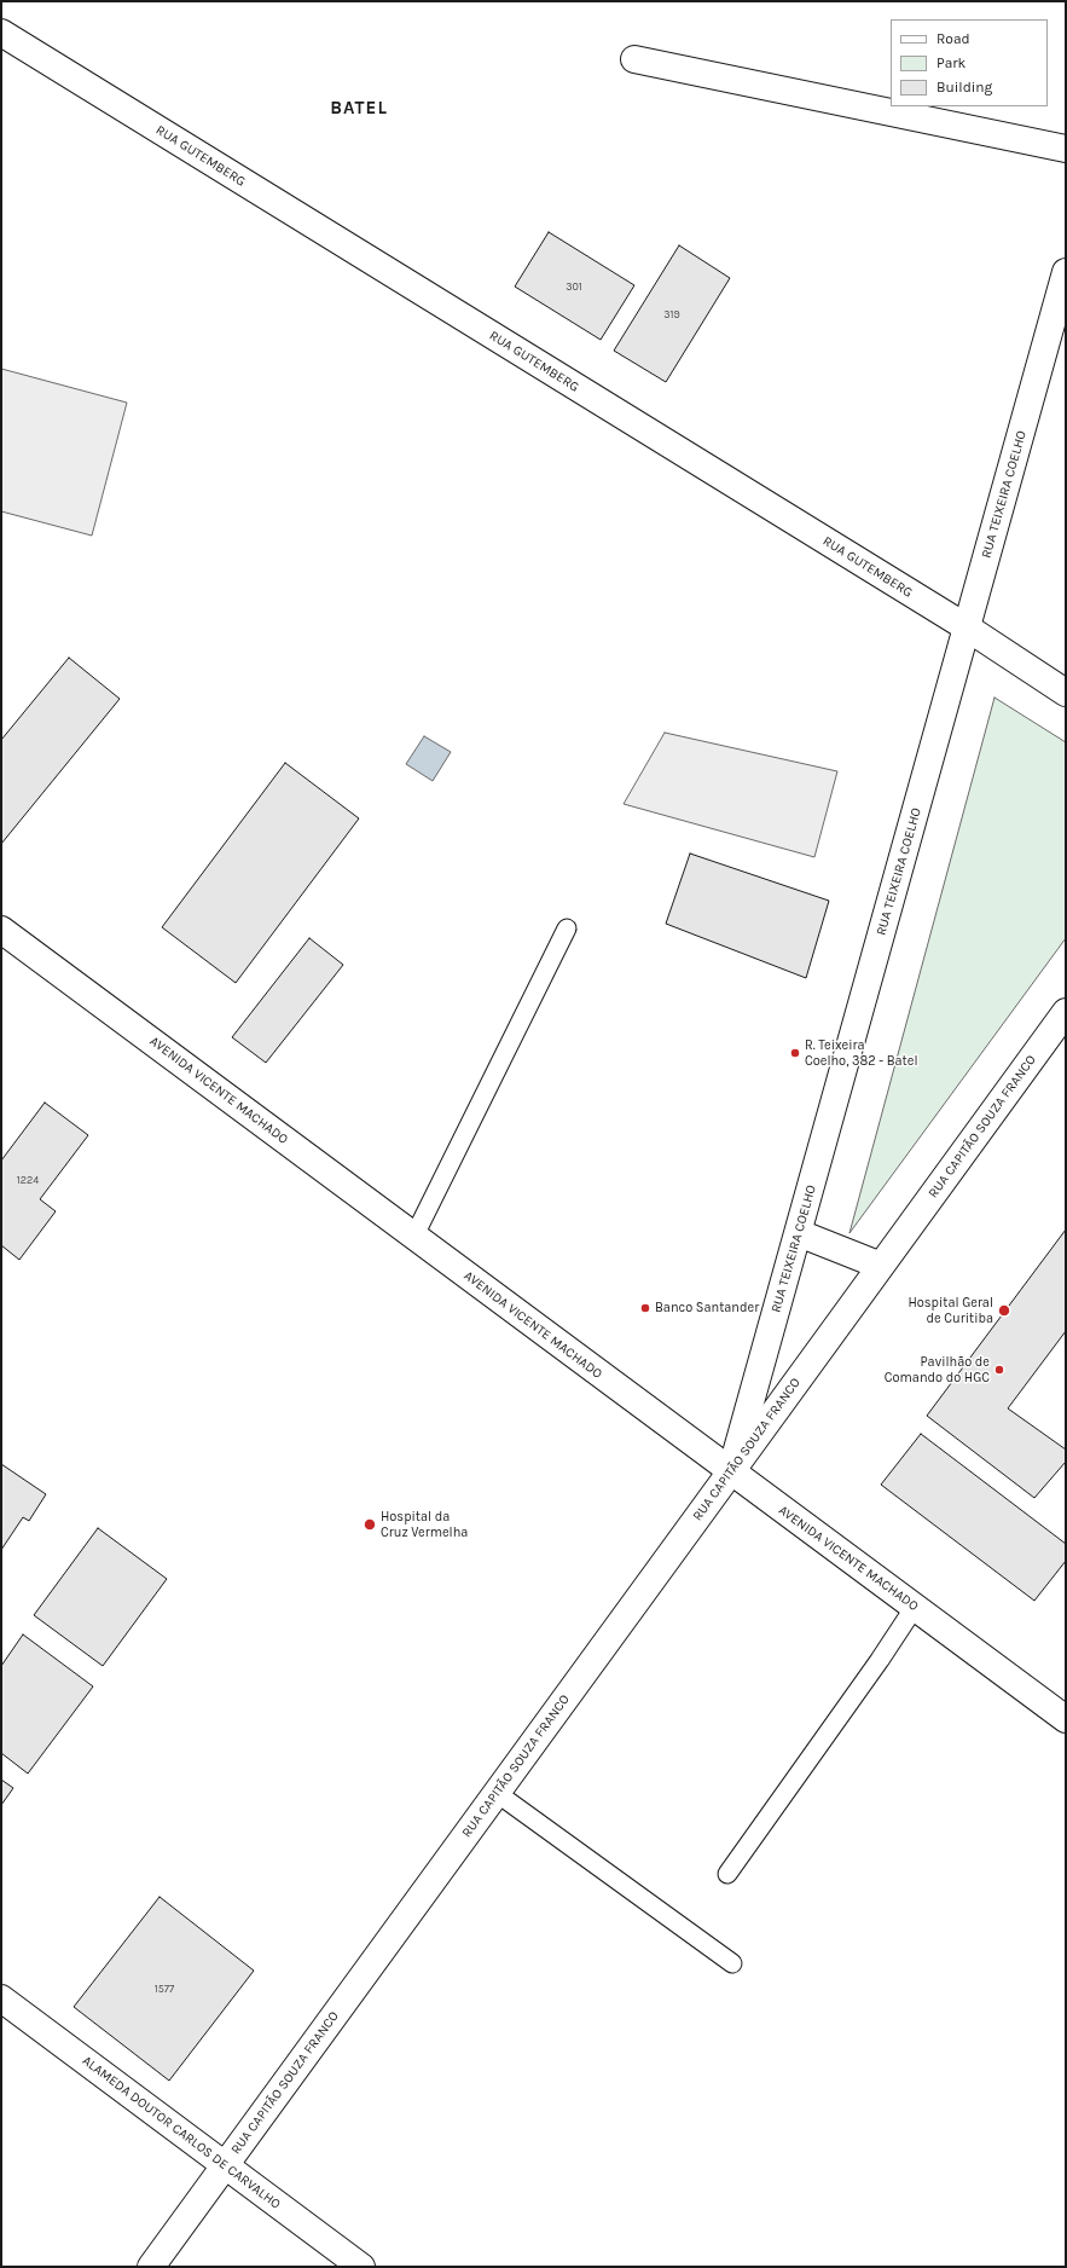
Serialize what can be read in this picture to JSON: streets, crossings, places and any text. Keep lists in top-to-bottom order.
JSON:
{
  "streets": {
    "street": [
      "RUA GUTEMBERG",
      "RUA TEIXEIRA COELHO",
      "AVENIDA VICENTE MACHADO",
      "RUA CAPITÃO SOUZA FRANCO",
      "ALAMEDA DOUTOR CARLOS DE CARVALHO"
    ]
  },
  "crossings": [
    ["RUA GUTEMBERG", "RUA TEIXEIRA COELHO"],
    ["RUA TEIXEIRA COELHO", "AVENIDA VICENTE MACHADO"],
    ["RUA TEIXEIRA COELHO", "RUA CAPITÃO SOUZA FRANCO"],
    ["AVENIDA VICENTE MACHADO", "RUA CAPITÃO SOUZA FRANCO"],
    ["RUA CAPITÃO SOUZA FRANCO", "ALAMEDA DOUTOR CARLOS DE CARVALHO"]
  ],
  "districts": ["BATEL"],
  "places": [
    "R. Teixeira Coelho, 382 - Batel",
    "Banco Santander",
    "Hospital Geral de Curitiba",
    "Pavilhão de Comando do HGC",
    "Hospital da Cruz Vermelha"
  ],
  "house_numbers": [
    "301",
    "319",
    "1224",
    "1577"
  ],
  "legend": ["Road", "Park", "Building"]
}
